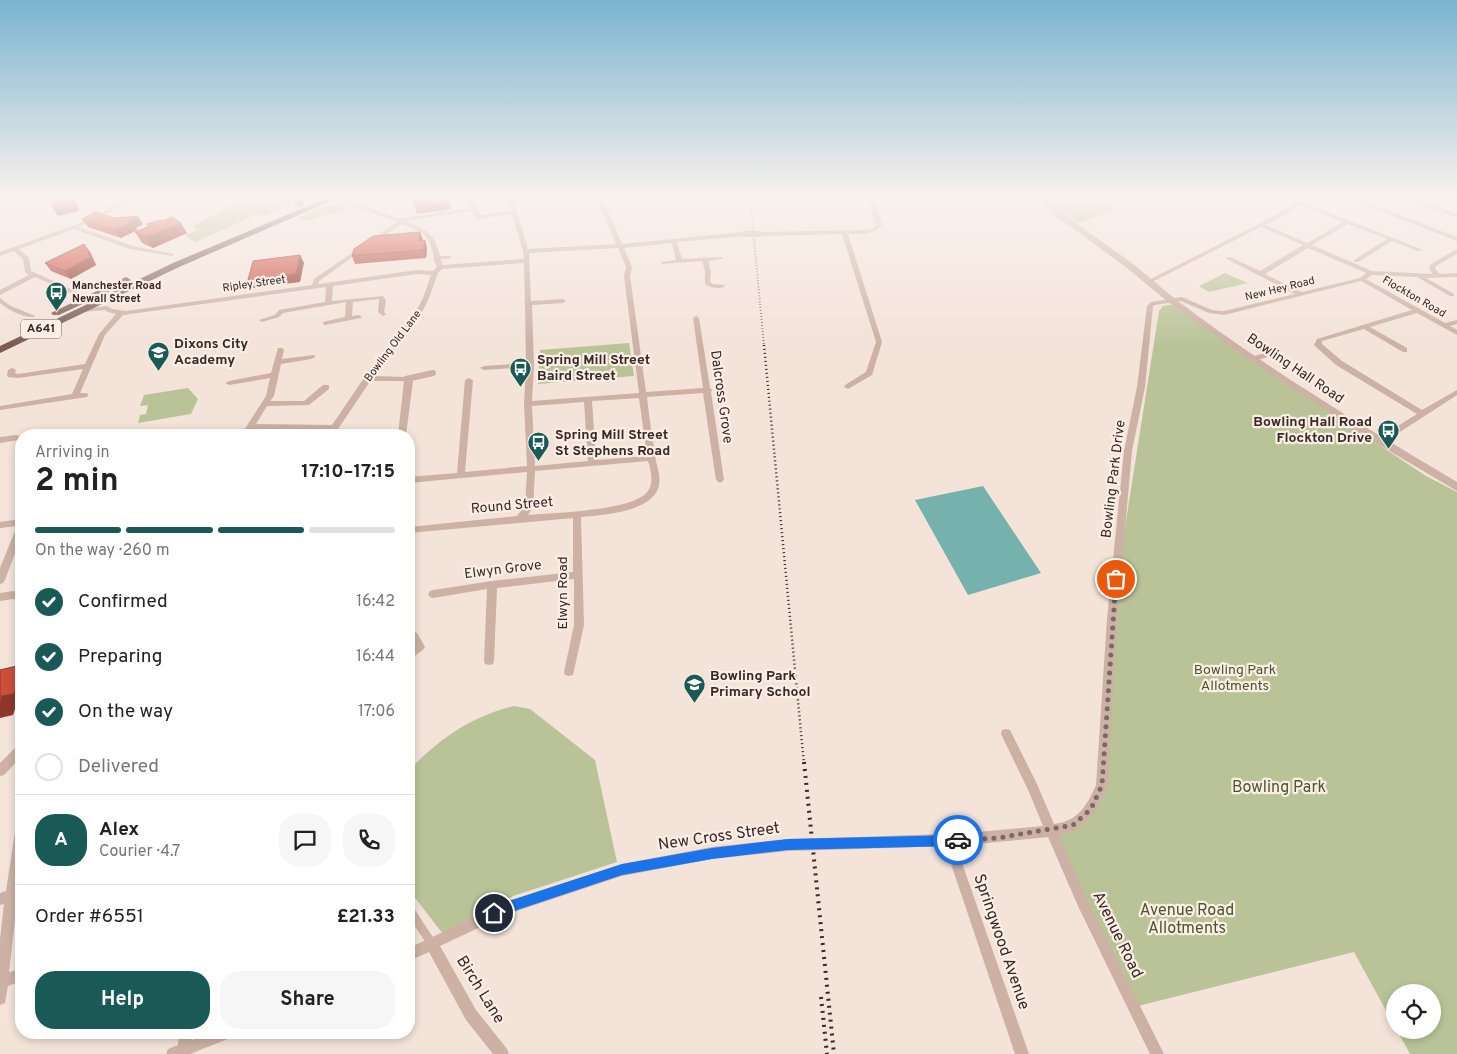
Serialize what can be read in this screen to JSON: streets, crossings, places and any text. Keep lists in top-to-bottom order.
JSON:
{
  "streets": {
    "main road": ["A641"],
    "street": [
      "Ripley Street",
      "New Hey Road",
      "Flockton Road",
      "Bowling Old Lane",
      "Bowling Hall Road",
      "Dalcross Grove",
      "Bowling Park Drive",
      "Round Street",
      "Elwyn Grove",
      "Elwyn Road",
      "New Cross Street",
      "Avenue Road",
      "Springwood Avenue",
      "Birch Lane"
    ]
  },
  "crossings": [
    ["Ripley Street", "Bowling Old Lane"],
    ["New Hey Road", "Flockton Road"],
    ["New Hey Road", "Bowling Hall Road"],
    ["New Hey Road", "Bowling Park Drive"],
    ["Bowling Hall Road", "Bowling Park Drive"],
    ["Bowling Park Drive", "New Cross Street"],
    ["Bowling Park Drive", "Avenue Road"],
    ["Round Street", "Elwyn Road"],
    ["Elwyn Grove", "Elwyn Road"],
    ["New Cross Street", "Avenue Road"],
    ["New Cross Street", "Springwood Avenue"],
    ["New Cross Street", "Birch Lane"]
  ],
  "parks": ["Bowling Park Allotments", "Bowling Park", "Avenue Road Allotments"],
  "places": {
    "bus stop": [
      "Manchester Road Newall Street",
      "Spring Mill Street Baird Street",
      "Bowling Hall Road Flockton Drive",
      "Spring Mill Street St Stephens Road"
    ],
    "school or university": ["Dixons City Academy", "Bowling Park Primary School"]
  },
  "page": {
    "heading": ["2 min", "Arriving in", "17:10–17:15"],
    "panel": [
      "Alex",
      "Courier · 4.7",
      "Order #6551",
      "£21.33"
    ],
    "bar": "On the way · 260 m",
    "list": [
      ["Confirmed", "16:42"],
      ["Preparing", "16:44"],
      ["On the way", "17:06"],
      "Delivered"
    ],
    "round": "A",
    "buttons": ["Help", "Share"]
  }
}
